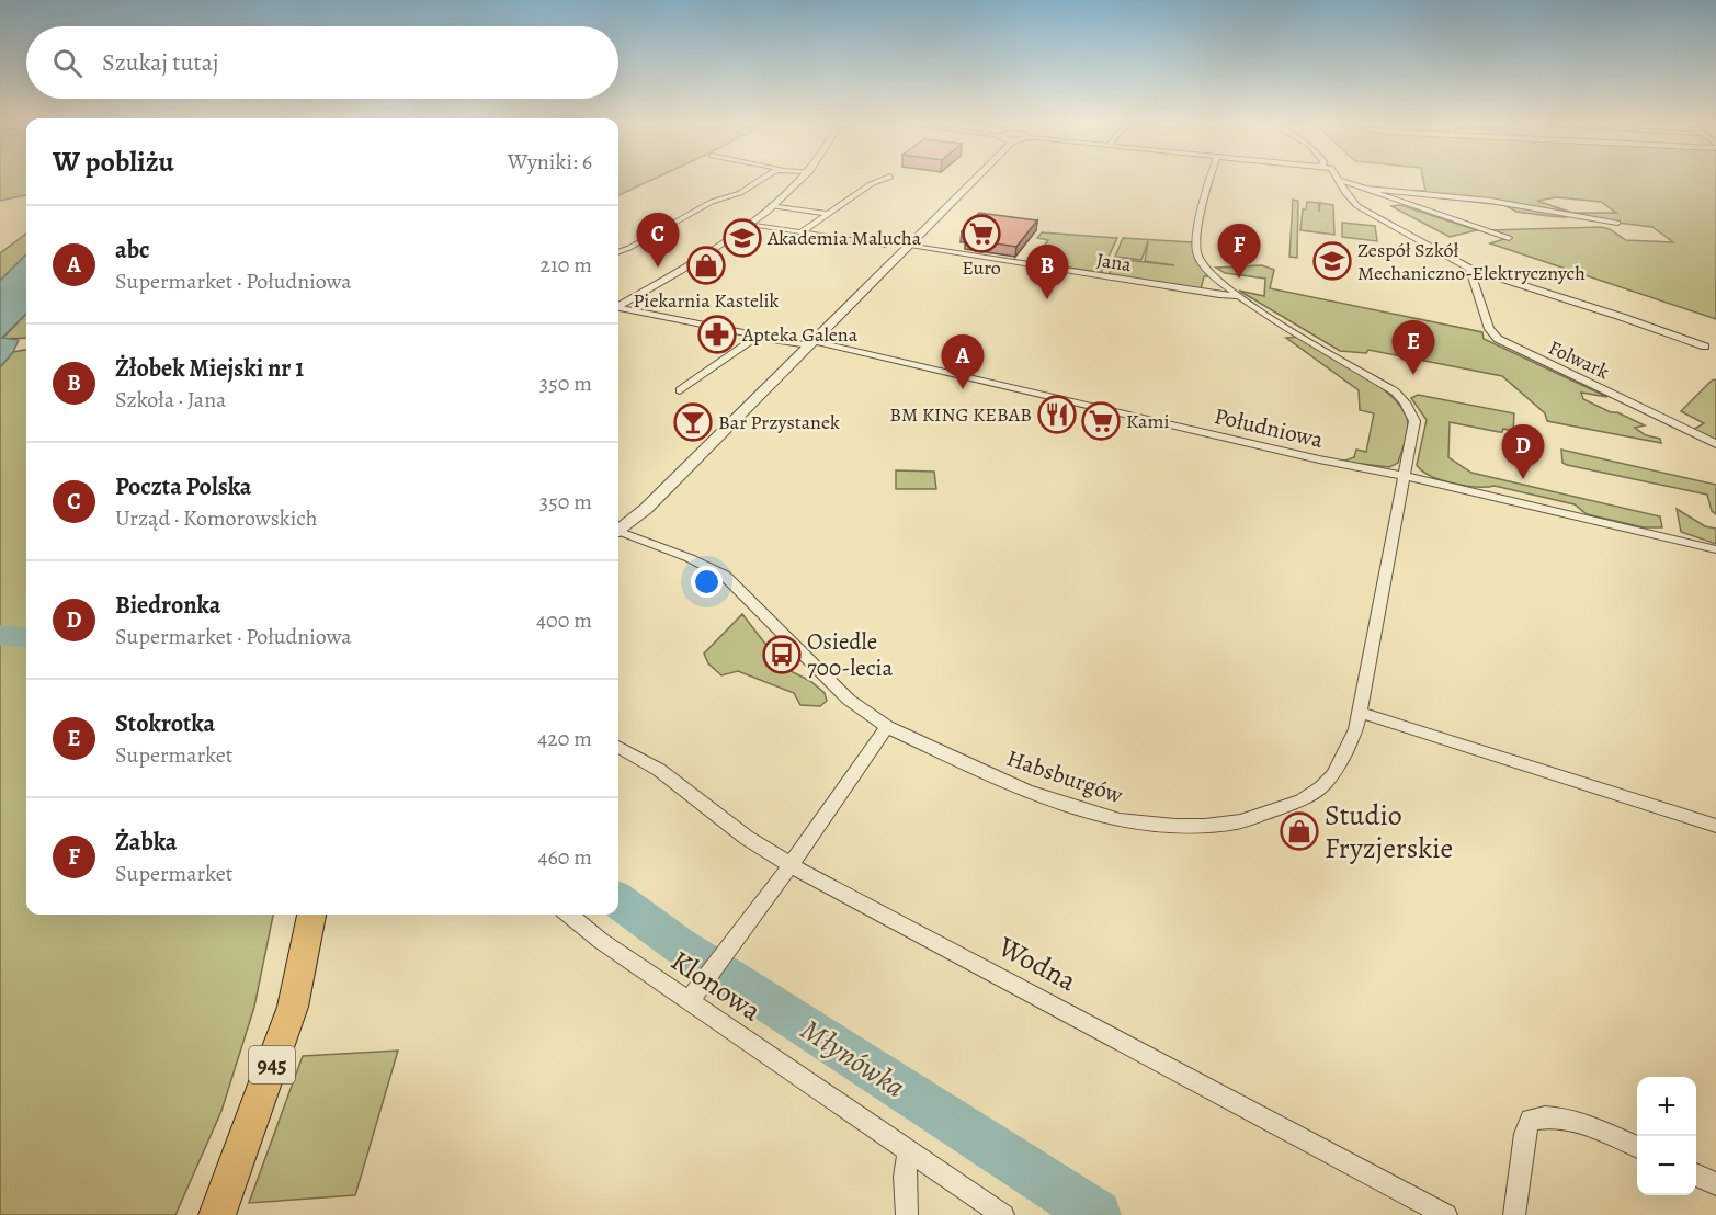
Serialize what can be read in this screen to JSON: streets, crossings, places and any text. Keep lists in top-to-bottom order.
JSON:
{
  "streets": {
    "main road": ["945"],
    "street": [
      "Jana",
      "Folwark",
      "Południowa",
      "Habsburgów",
      "Wodna",
      "Klonowa"
    ]
  },
  "crossings": [
    ["Jana", "Habsburgów"],
    ["Południowa", "Habsburgów"]
  ],
  "water": ["Młynówka"],
  "places": {
    "supermarket": ["Euro", "Kami"],
    "school or university": ["Akademia Malucha", "Zespół Szkół Mechaniczno-Elektrycznych"],
    "shop": ["Piekarnia Kastelik", "Studio Fryzjerskie"],
    "pharmacy": ["Apteka Galena"],
    "restaurant": ["BM KING KEBAB"],
    "bar": ["Bar Przystanek"],
    "bus stop": ["Osiedle 700-lecia"]
  },
  "page": {
    "search": "Szukaj tutaj",
    "heading": ["W pobliżu", "Wyniki: 6"],
    "list": [
      {
        "mark": "A",
        "name": "abc",
        "note": "Supermarket · Południowa",
        "value": "210 m"
      },
      {
        "mark": "B",
        "name": "Żłobek Miejski nr 1",
        "note": "Szkoła · Jana",
        "value": "350 m"
      },
      {
        "mark": "C",
        "name": "Poczta Polska",
        "note": "Urząd · Komorowskich",
        "value": "350 m"
      },
      {
        "mark": "D",
        "name": "Biedronka",
        "note": "Supermarket · Południowa",
        "value": "400 m"
      },
      {
        "mark": "E",
        "name": "Stokrotka",
        "note": "Supermarket",
        "value": "420 m"
      },
      {
        "mark": "F",
        "name": "Żabka",
        "note": "Supermarket",
        "value": "460 m"
      }
    ],
    "pins": [
      "C",
      "F",
      "B",
      "E",
      "A",
      "D"
    ],
    "map_buttons": ["+", "−"]
  }
}
